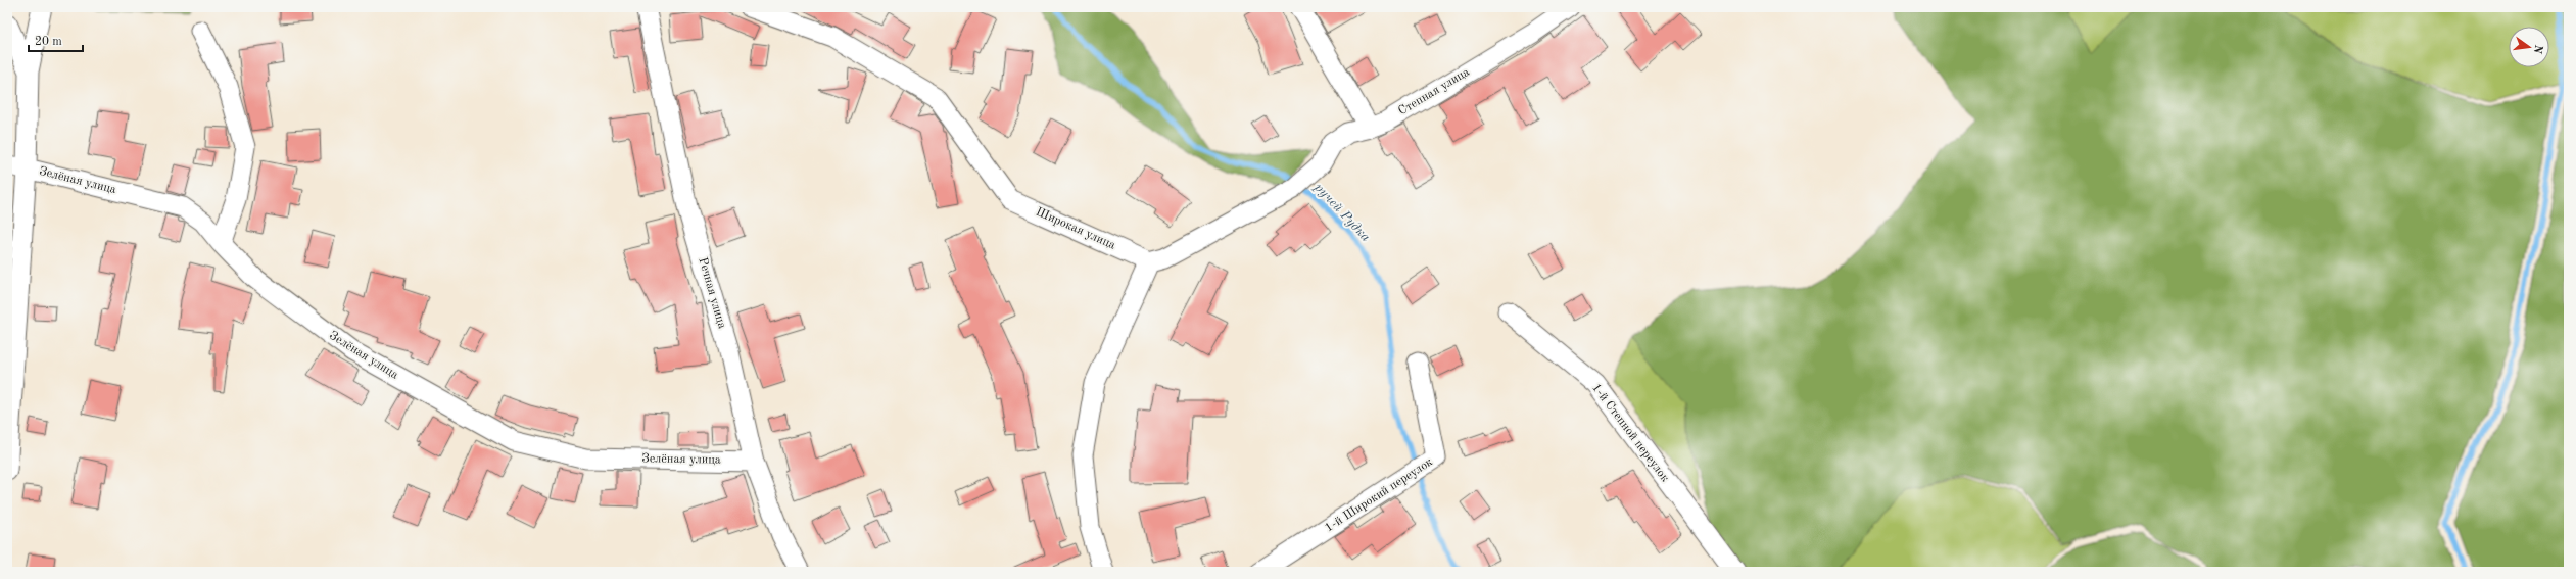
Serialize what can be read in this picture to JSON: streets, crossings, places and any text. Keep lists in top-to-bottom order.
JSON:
{
  "streets": {
    "street": [
      "Степная улица",
      "Зелёная улица",
      "Широкая улица",
      "Речная улица",
      "1-й Степной переулок",
      "1-й Широкий переулок"
    ]
  },
  "crossings": [
    ["Степная улица", "Широкая улица"],
    ["Зелёная улица", "Речная улица"]
  ],
  "water": ["ручей Рудка"],
  "scale_bar": "20 m",
  "north": "right"
}
